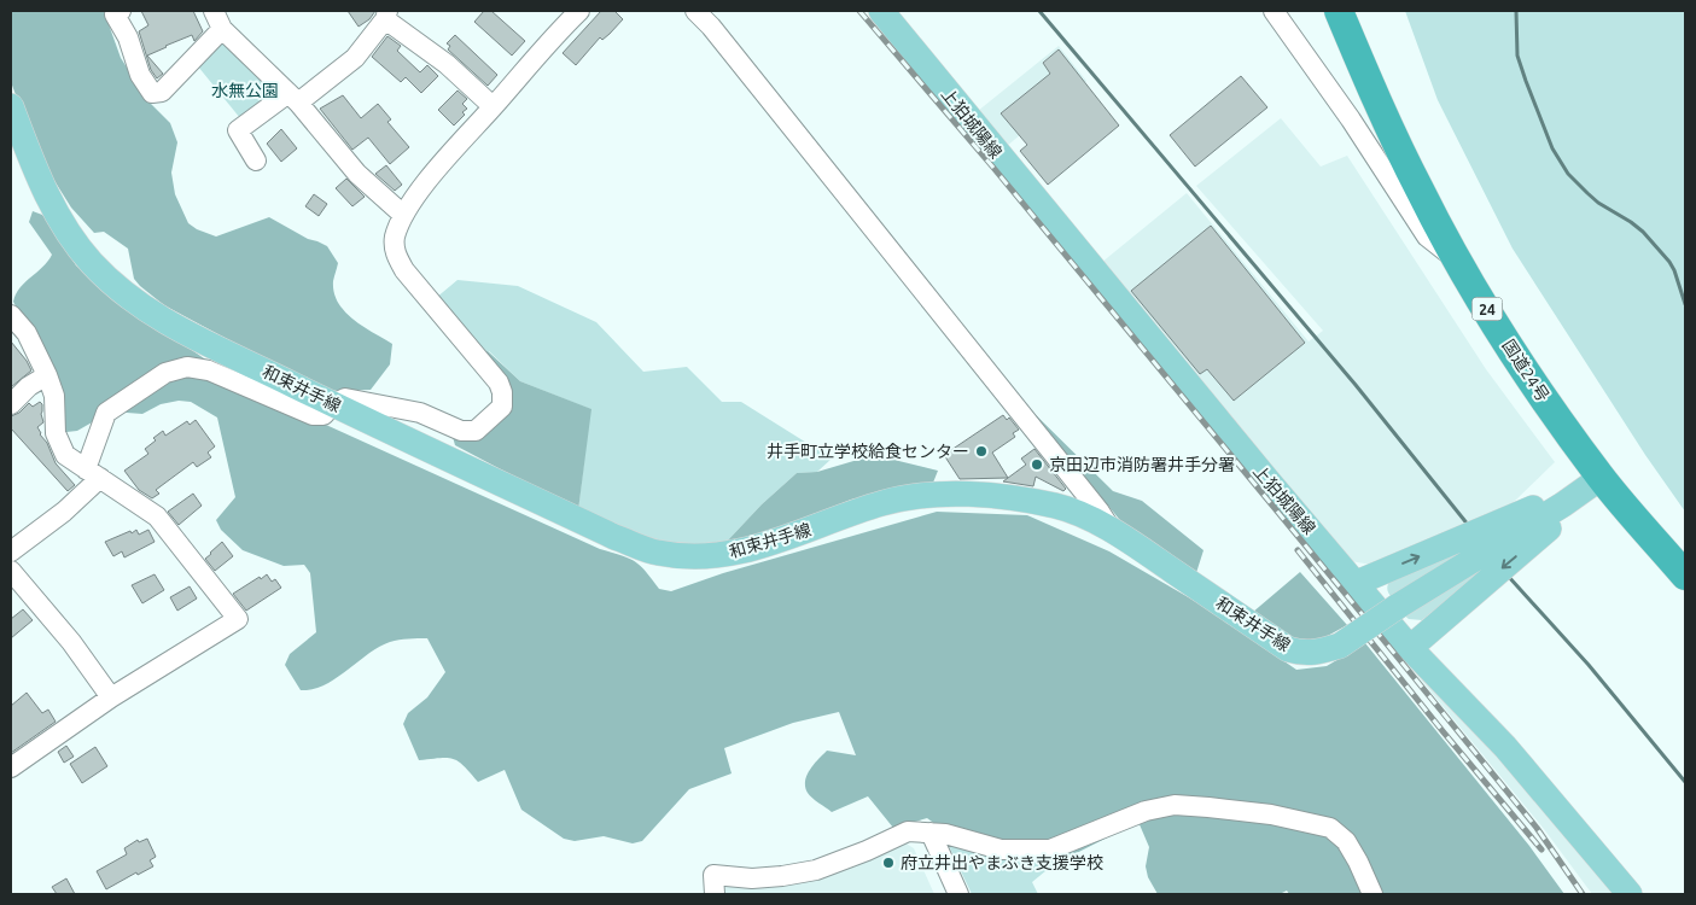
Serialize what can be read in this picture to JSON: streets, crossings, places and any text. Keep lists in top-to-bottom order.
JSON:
{
  "streets": {
    "highway": ["24", "国道24号"],
    "main road": ["上狛城陽線", "和束井手線"]
  },
  "crossings": [
    ["国道24号", "和束井手線"]
  ],
  "parks": ["水無公園"],
  "places": ["井手町立学校給食センター", "京田辺市消防署井手分署", "府立井出やまぶき支援学校"]
}
